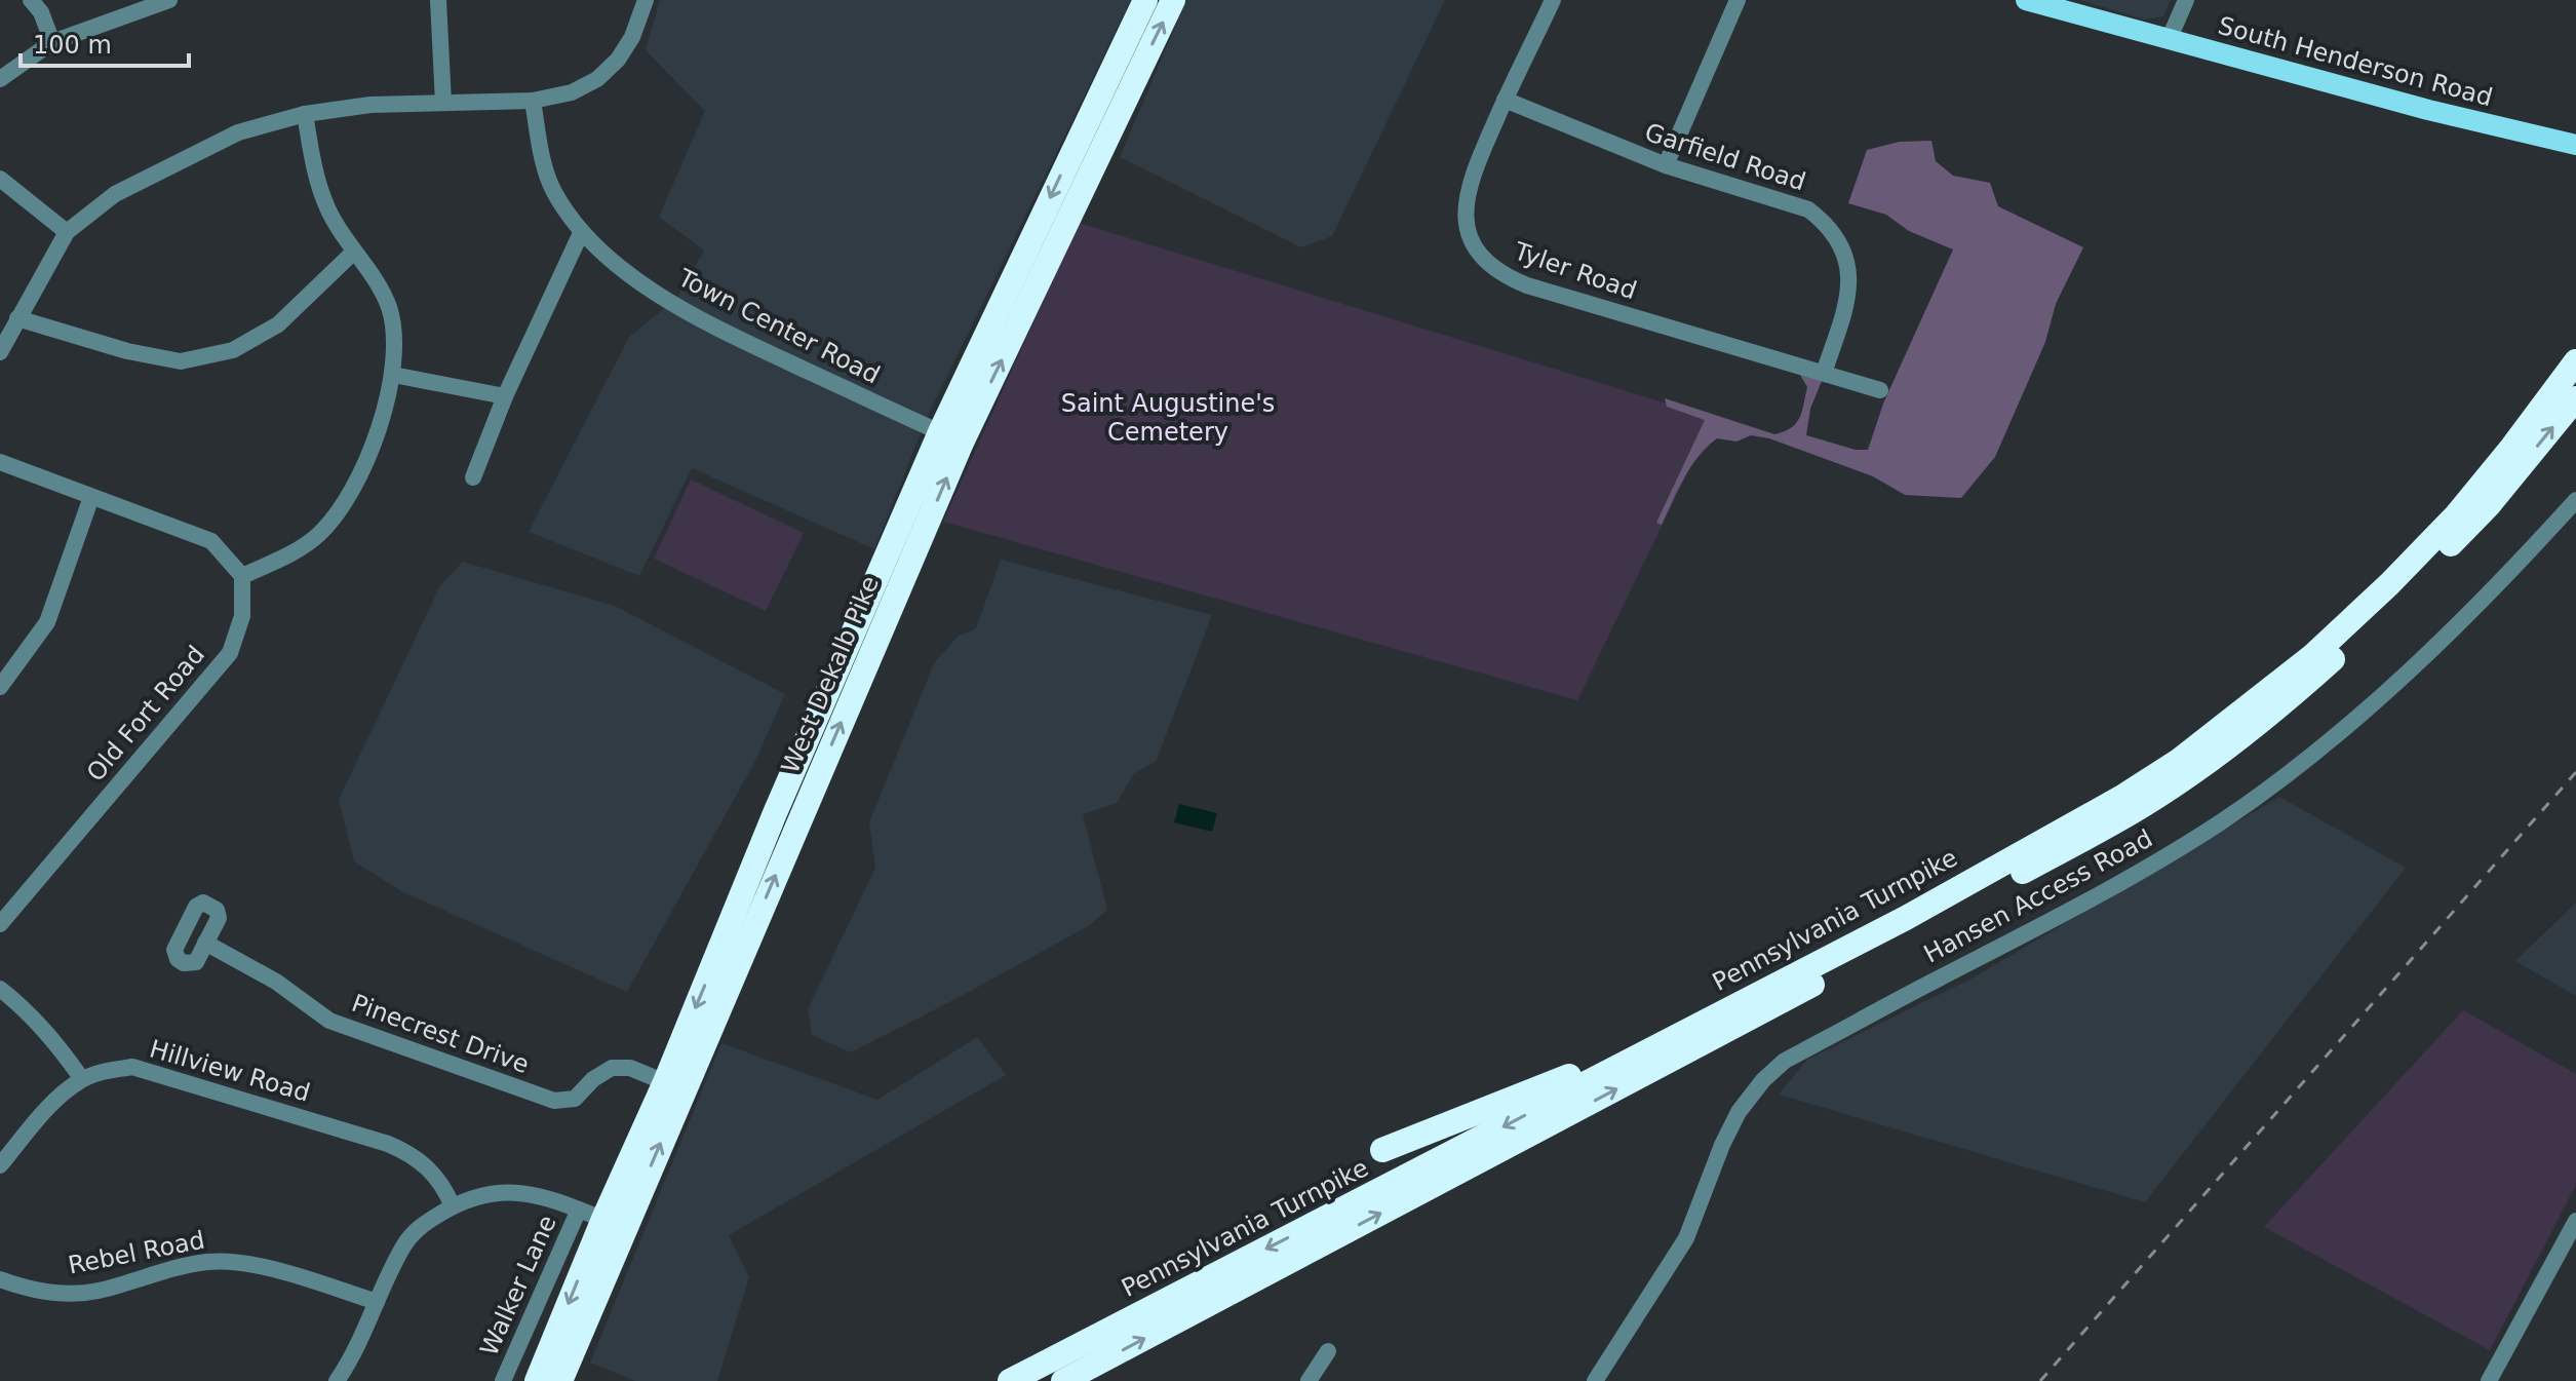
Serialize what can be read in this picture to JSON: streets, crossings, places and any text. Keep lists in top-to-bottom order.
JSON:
{
  "streets": {
    "highway": ["West Dekalb Pike", "Pennsylvania Turnpike"],
    "main road": ["South Henderson Road"],
    "street": [
      "Garfield Road",
      "Tyler Road",
      "Town Center Road",
      "Old Fort Road",
      "Hansen Access Road",
      "Pinecrest Drive",
      "Hillview Road",
      "Rebel Road",
      "Walker Lane"
    ]
  },
  "crossings": [
    ["Garfield Road", "Tyler Road"],
    ["Town Center Road", "West Dekalb Pike"],
    ["West Dekalb Pike", "Pinecrest Drive"]
  ],
  "parks": ["Saint Augustine's Cemetery"],
  "scale_bar": "100 m"
}
